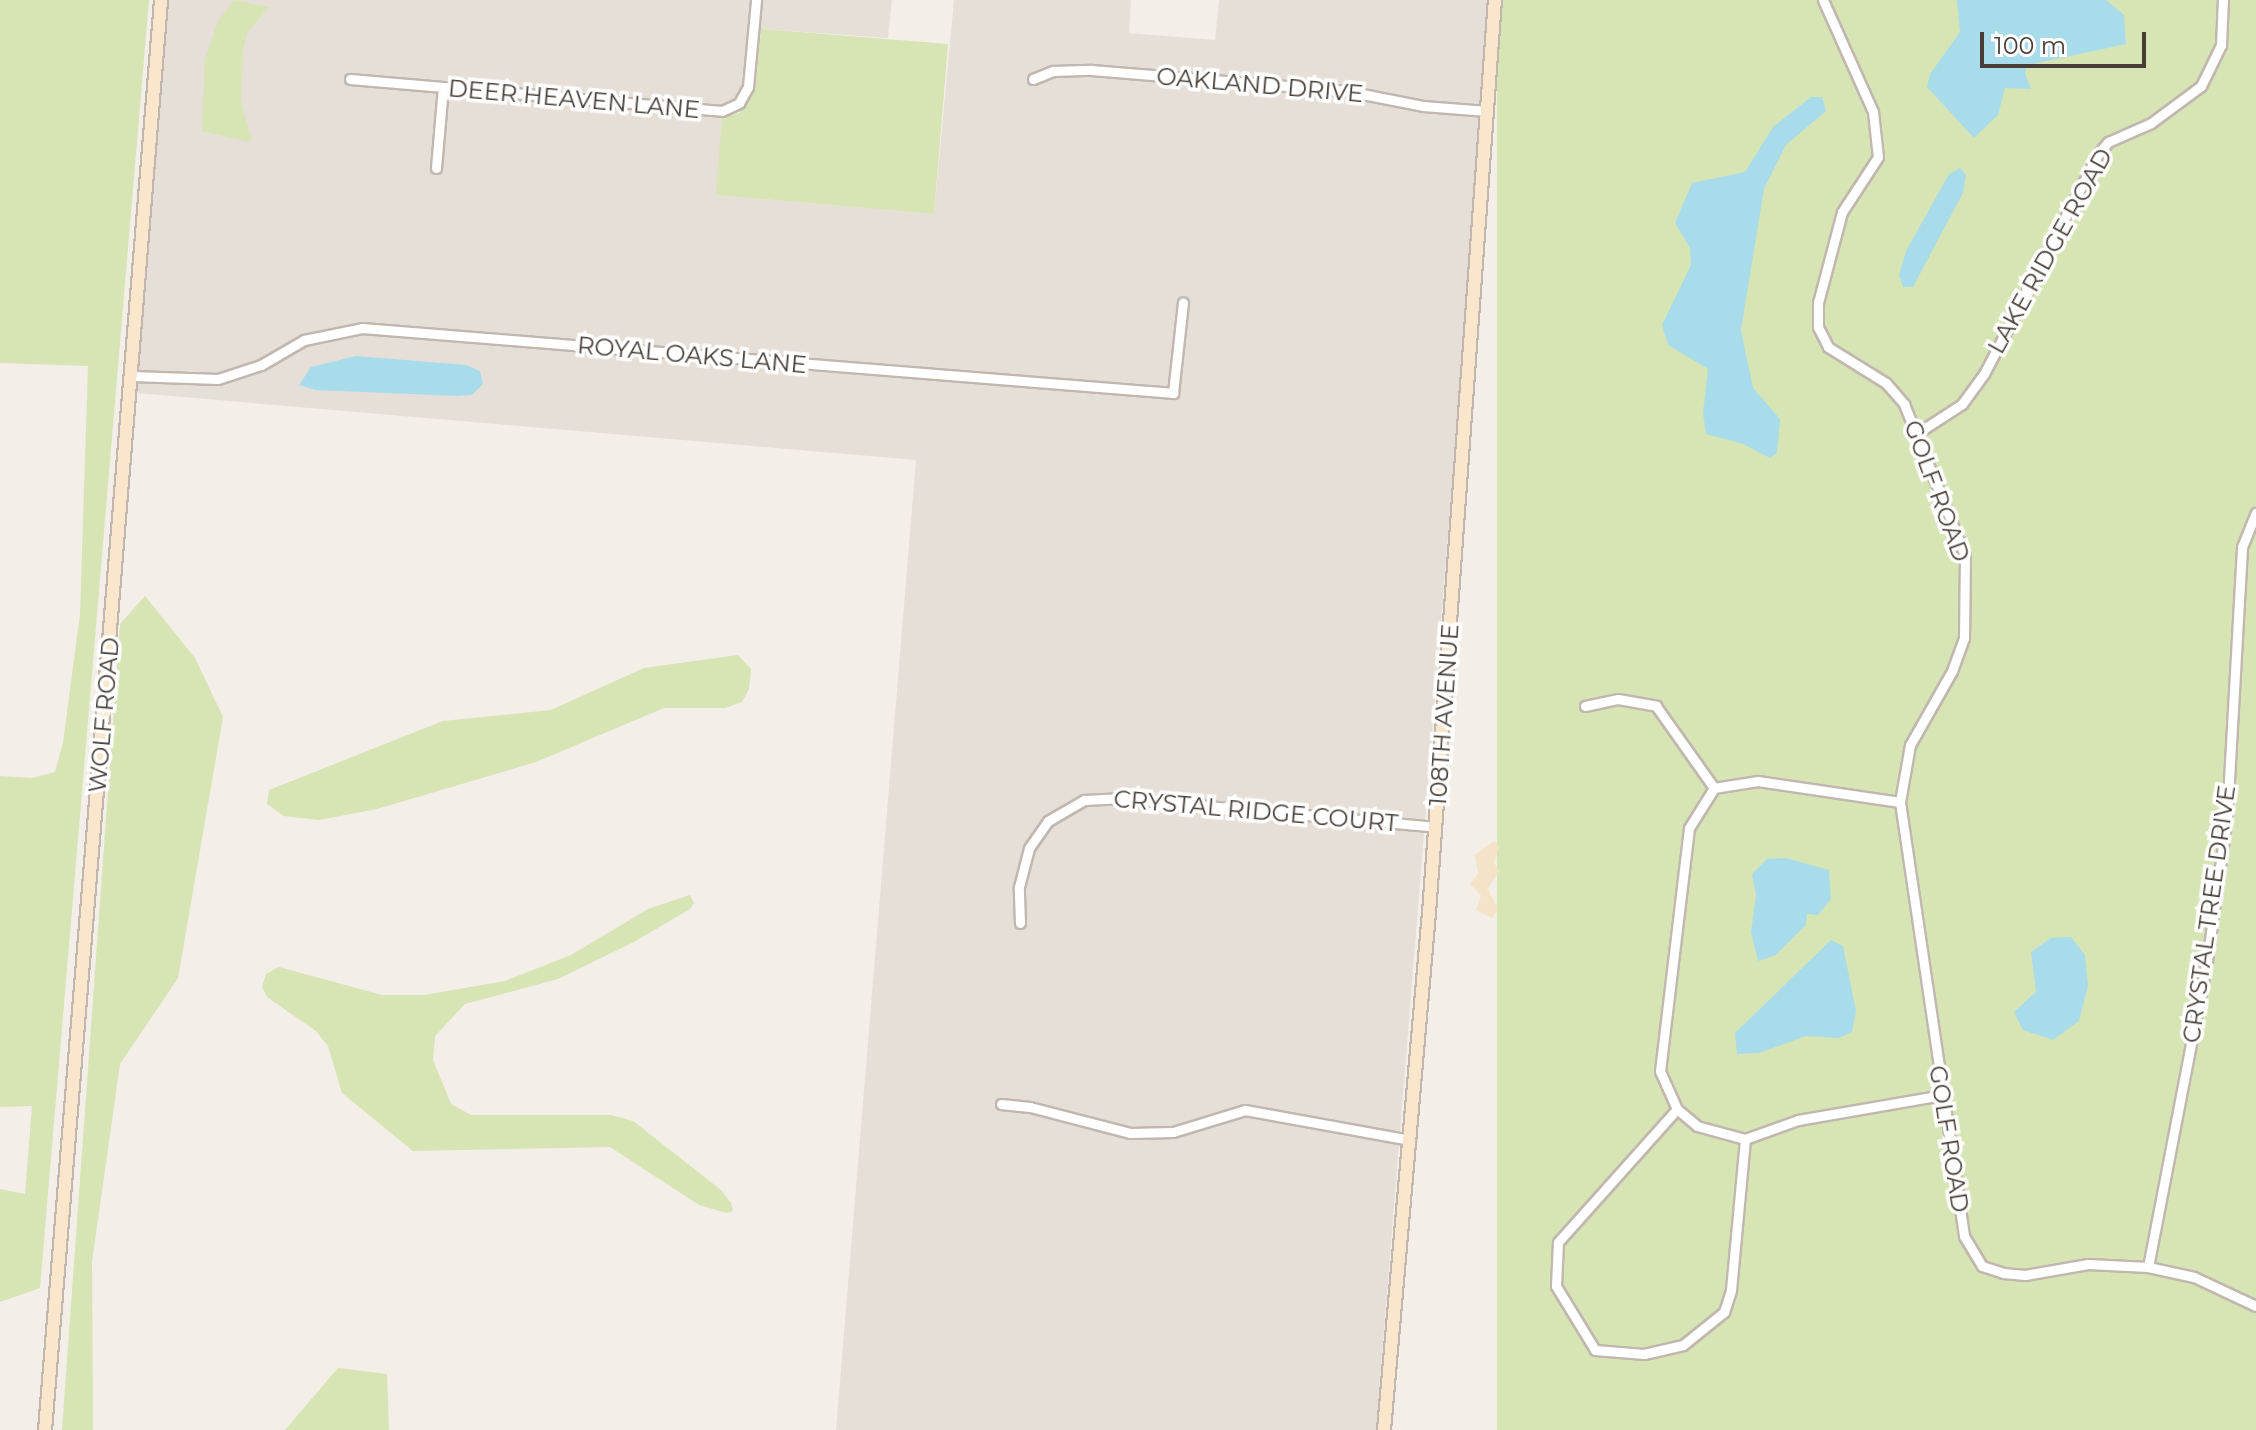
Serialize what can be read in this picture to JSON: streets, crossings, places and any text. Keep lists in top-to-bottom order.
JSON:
{
  "streets": {
    "street": [
      "OAKLAND DRIVE",
      "DEER HEAVEN LANE",
      "LAKE RIDGE ROAD",
      "ROYAL OAKS LANE",
      "GOLF ROAD",
      "WOLF ROAD",
      "108TH AVENUE",
      "CRYSTAL RIDGE COURT",
      "CRYSTAL TREE DRIVE"
    ]
  },
  "crossings": [
    ["OAKLAND DRIVE", "108TH AVENUE"],
    ["LAKE RIDGE ROAD", "GOLF ROAD"],
    ["ROYAL OAKS LANE", "WOLF ROAD"],
    ["GOLF ROAD", "CRYSTAL TREE DRIVE"],
    ["108TH AVENUE", "CRYSTAL RIDGE COURT"]
  ],
  "scale_bar": "100 m"
}
